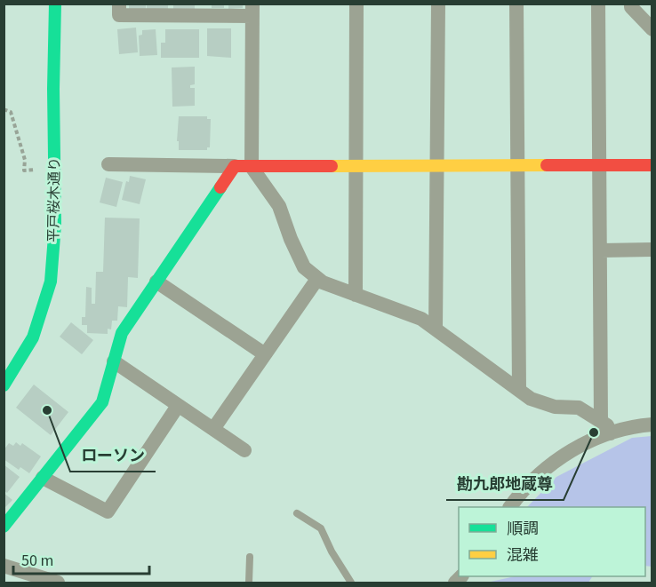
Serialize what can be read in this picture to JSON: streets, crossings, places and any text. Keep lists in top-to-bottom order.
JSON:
{
  "streets": {
    "street": ["平戸桜木通り"]
  },
  "places": ["ローソン", "勘九郎地蔵尊"],
  "legend": ["順調", "混雑"],
  "scale_bar": "50 m"
}
